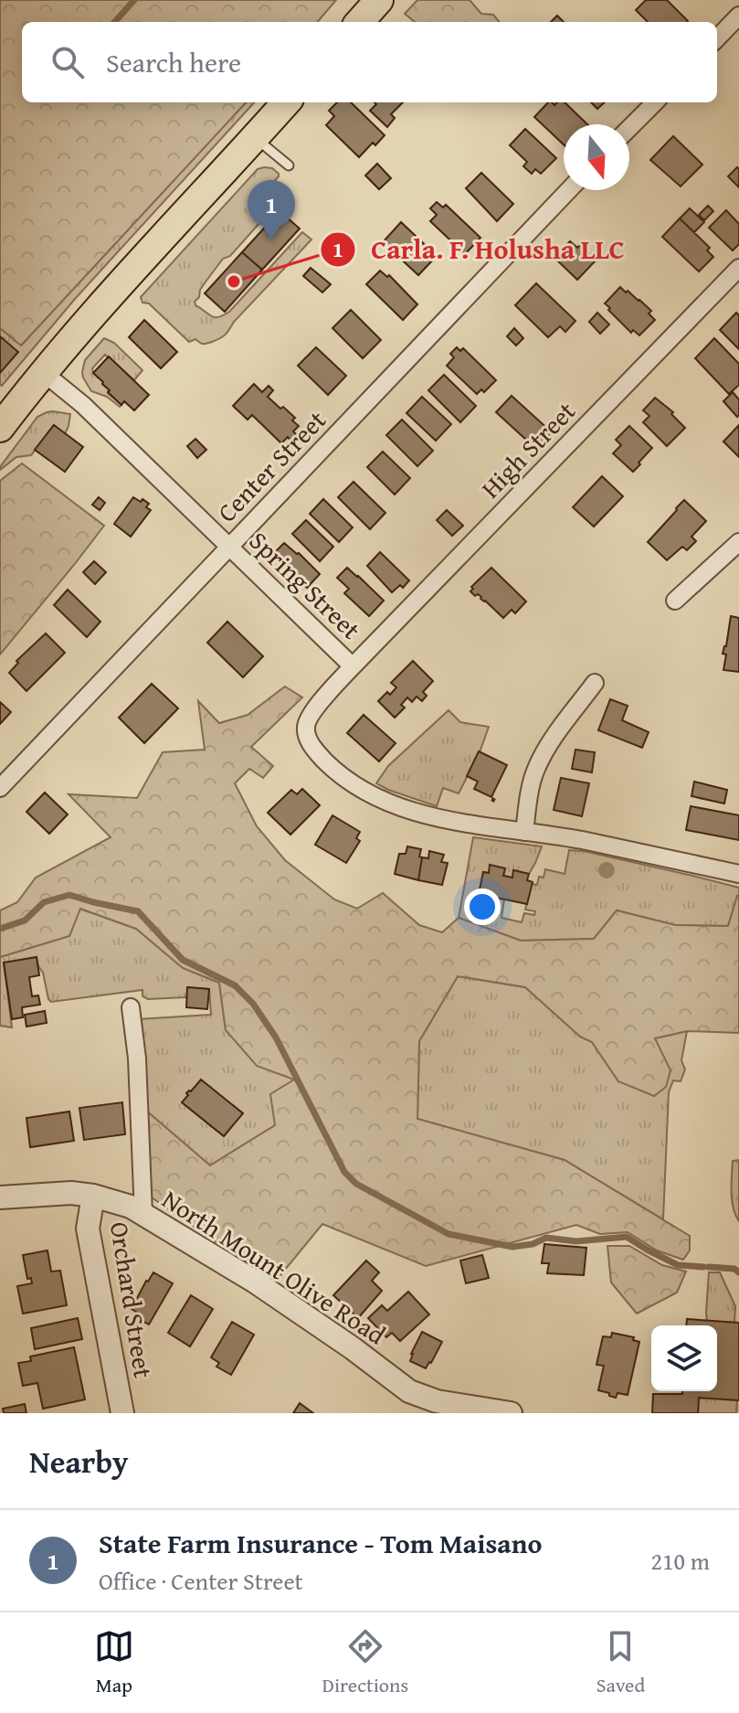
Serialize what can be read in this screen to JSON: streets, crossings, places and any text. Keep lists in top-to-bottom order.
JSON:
{
  "streets": {
    "street": [
      "High Street",
      "Center Street",
      "Spring Street",
      "North Mount Olive Road",
      "Orchard Street"
    ]
  },
  "crossings": [
    ["High Street", "Spring Street"],
    ["Center Street", "Spring Street"],
    ["North Mount Olive Road", "Orchard Street"]
  ],
  "places": ["Carla. F. Holusha LLC"],
  "north": "bottom",
  "page": {
    "search": "Search here",
    "pins": "1",
    "heading": "Nearby",
    "list": [
      {
        "mark": "1",
        "name": "State Farm Insurance - Tom Maisano",
        "note": "Office · Center Street",
        "value": "210 m"
      }
    ],
    "nav": ["Map", "Directions", "Saved"]
  }
}
